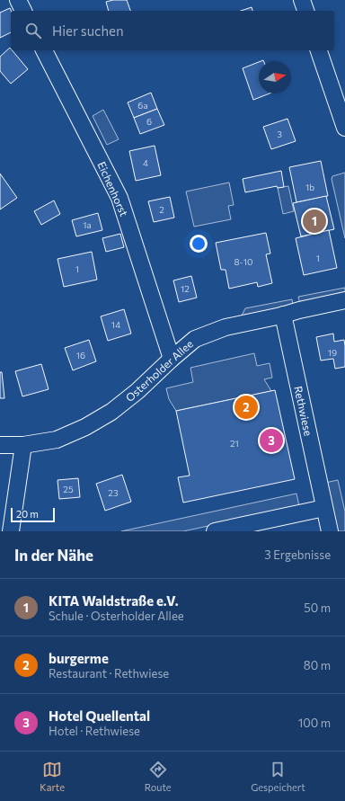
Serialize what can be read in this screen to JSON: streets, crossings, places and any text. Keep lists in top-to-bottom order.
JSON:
{
  "streets": {
    "street": ["Eichenhorst", "Osterholder Allee", "Rethwiese"]
  },
  "crossings": [
    ["Eichenhorst", "Osterholder Allee"],
    ["Osterholder Allee", "Rethwiese"]
  ],
  "house_numbers": [
    "6a",
    "6",
    "3",
    "4",
    "1b",
    "2",
    "1a",
    "1",
    "8-10",
    "1",
    "12",
    "14",
    "19",
    "16",
    "21",
    "25",
    "23"
  ],
  "scale_bar": "20 m",
  "north": "right",
  "page": {
    "search": "Hier suchen",
    "pins": ["1", "2", "3"],
    "scale": "20 m",
    "heading": ["In der Nähe", "3 Ergebnisse"],
    "list": [
      {
        "mark": "1",
        "name": "KITA Waldstraße e.V.",
        "note": "Schule · Osterholder Allee",
        "value": "50 m"
      },
      {
        "mark": "2",
        "name": "burgerme",
        "note": "Restaurant · Rethwiese",
        "value": "80 m"
      },
      {
        "mark": "3",
        "name": "Hotel Quellental",
        "note": "Hotel · Rethwiese",
        "value": "100 m"
      }
    ],
    "nav": ["Karte", "Route", "Gespeichert"]
  }
}
